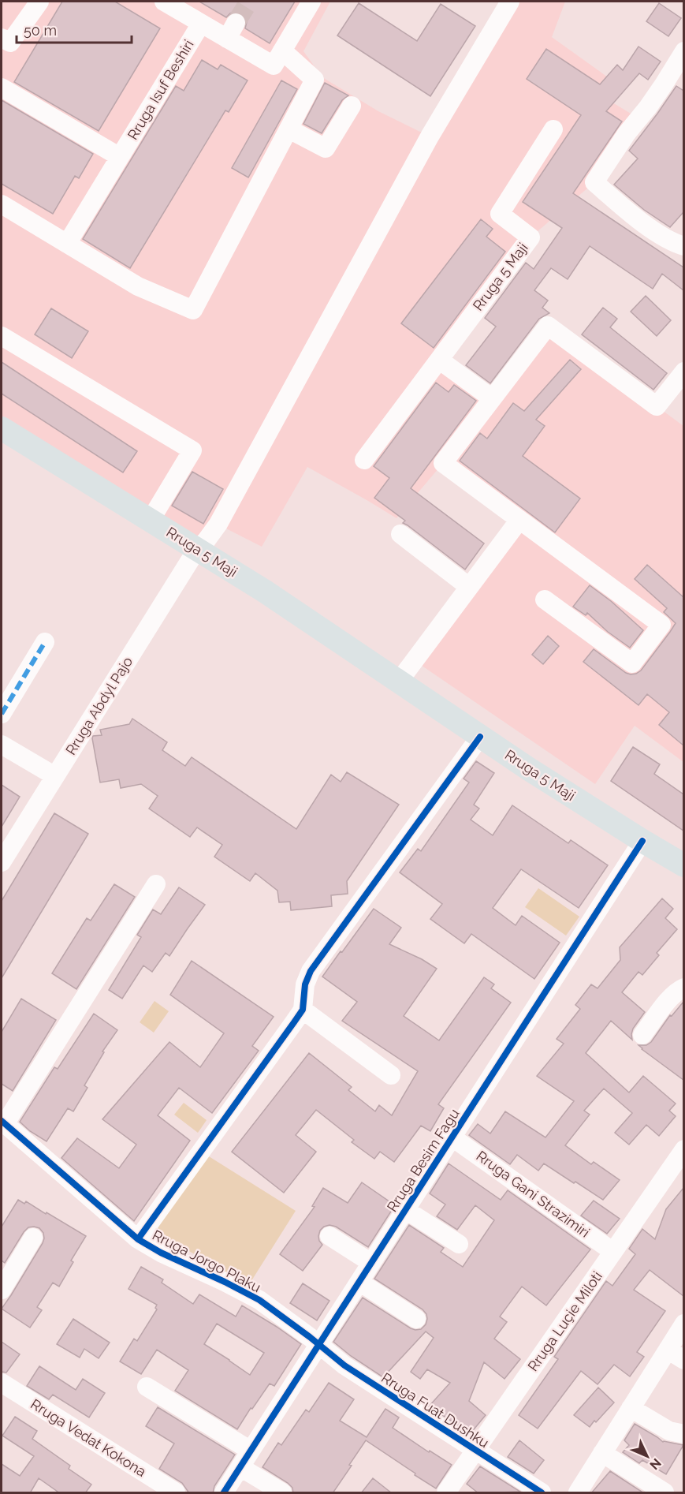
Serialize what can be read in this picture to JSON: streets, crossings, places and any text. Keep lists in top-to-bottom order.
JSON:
{
  "streets": {
    "main road": ["Rruga 5 Maji"],
    "street": [
      "Rruga Isuf Beshiri",
      "Rruga Abdyl Pajo",
      "Rruga Besim Fagu",
      "Rruga Gani Strazimiri",
      "Rruga Jorgo Plaku",
      "Rruga Luçie Miloti",
      "Rruga Fuat Dushku",
      "Rruga Vedat Kokona"
    ]
  },
  "crossings": [
    ["Rruga 5 Maji", "Rruga Abdyl Pajo"],
    ["Rruga 5 Maji", "Rruga Besim Fagu"],
    ["Rruga Besim Fagu", "Rruga Gani Strazimiri"],
    ["Rruga Besim Fagu", "Rruga Jorgo Plaku"],
    ["Rruga Besim Fagu", "Rruga Fuat Dushku"],
    ["Rruga Gani Strazimiri", "Rruga Luçie Miloti"],
    ["Rruga Jorgo Plaku", "Rruga Fuat Dushku"],
    ["Rruga Luçie Miloti", "Rruga Fuat Dushku"]
  ],
  "scale_bar": "50 m",
  "north": "bottom right"
}
